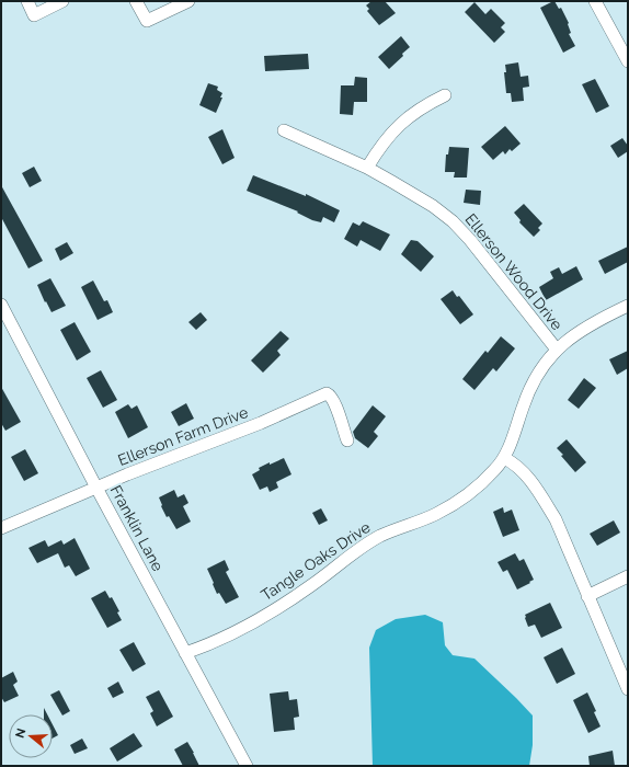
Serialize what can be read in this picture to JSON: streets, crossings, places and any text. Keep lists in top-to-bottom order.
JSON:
{
  "streets": {
    "street": [
      "Ellerson Wood Drive",
      "Ellerson Farm Drive",
      "Franklin Lane",
      "Tangle Oaks Drive"
    ]
  },
  "crossings": [
    ["Ellerson Wood Drive", "Tangle Oaks Drive"],
    ["Ellerson Farm Drive", "Franklin Lane"],
    ["Franklin Lane", "Tangle Oaks Drive"]
  ],
  "north": "left"
}
